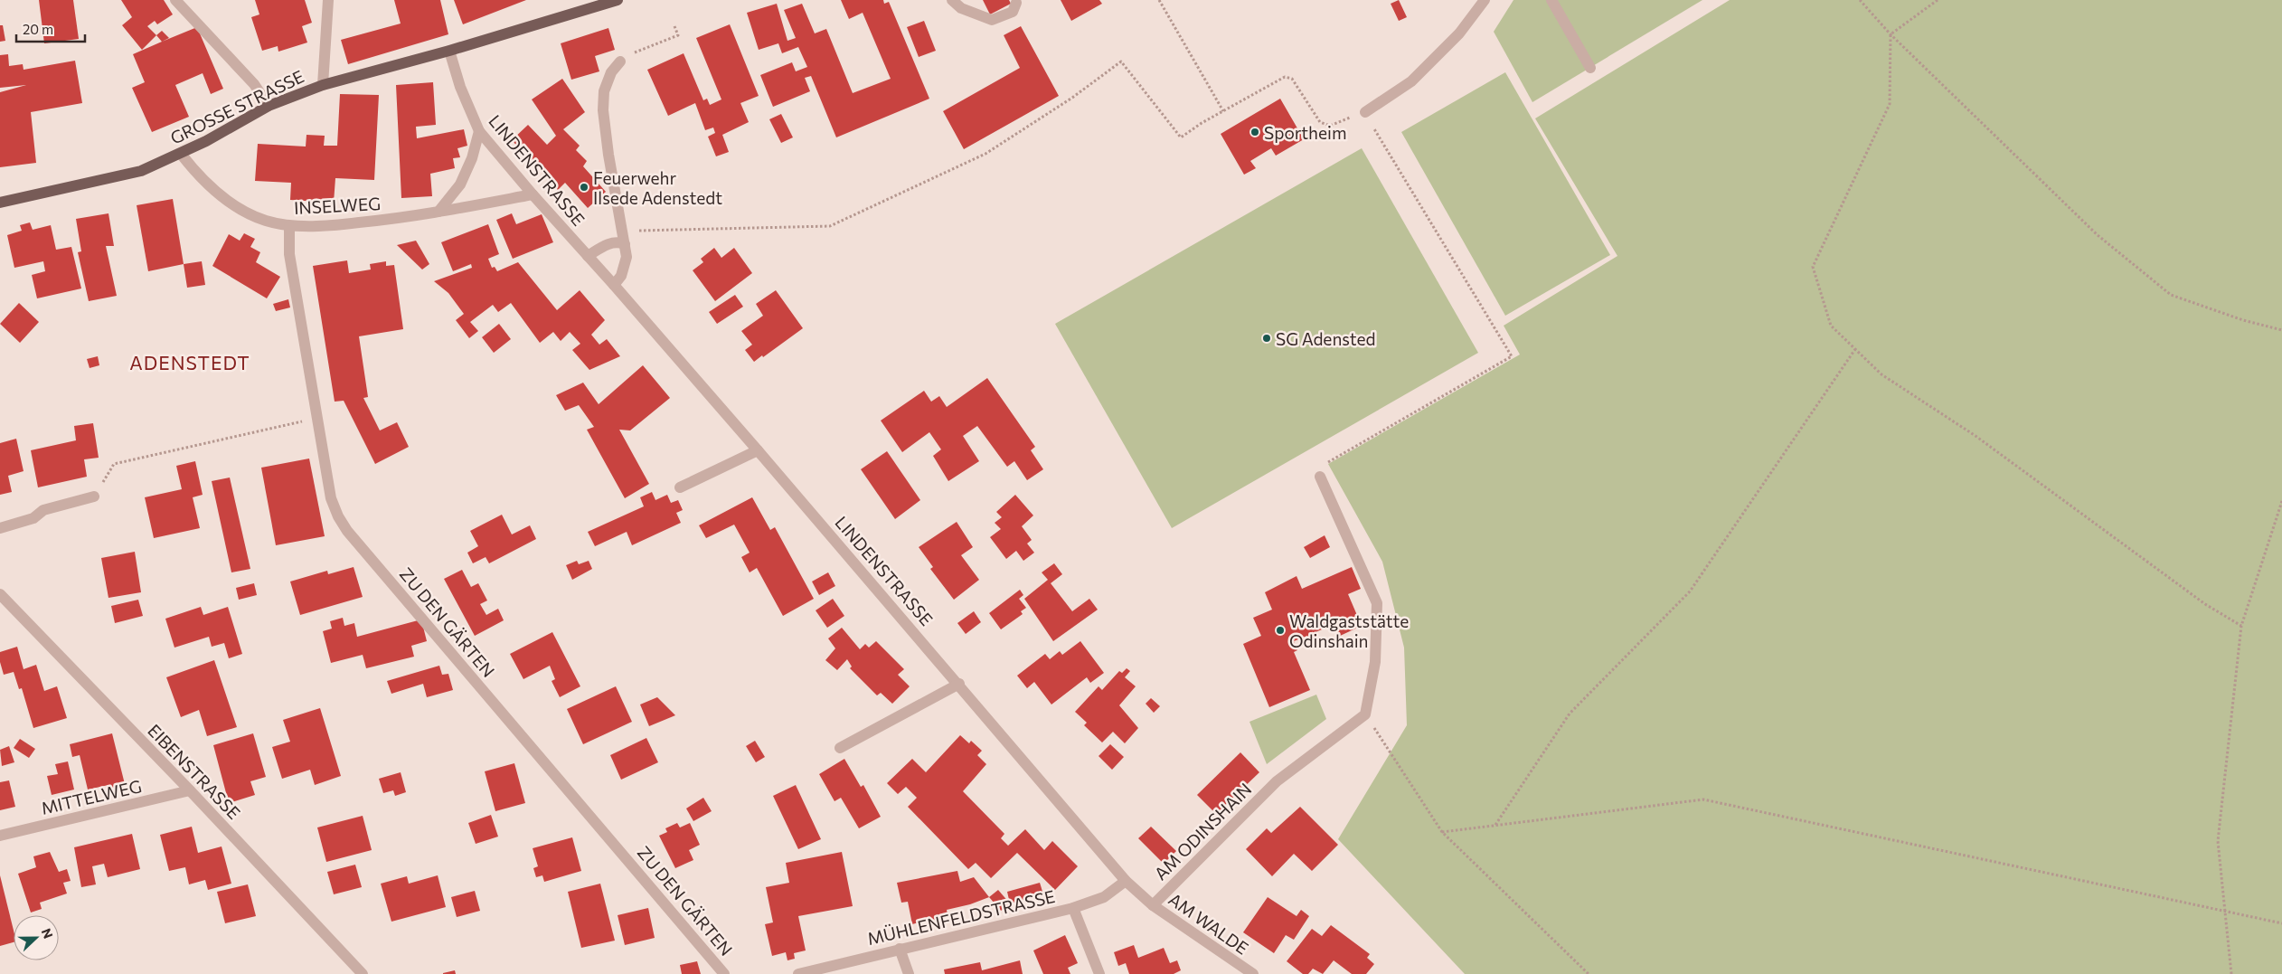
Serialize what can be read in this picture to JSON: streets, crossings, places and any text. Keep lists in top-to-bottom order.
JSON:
{
  "streets": {
    "main road": ["GROSSE STRASSE"],
    "street": [
      "LINDENSTRASSE",
      "INSELWEG",
      "ZU DEN GÄRTEN",
      "EIBENSTRASSE",
      "MITTELWEG",
      "AM ODINSHAIN",
      "MÜHLENFELDSTRASSE",
      "AM WALDE"
    ]
  },
  "crossings": [
    ["GROSSE STRASSE", "LINDENSTRASSE"],
    ["GROSSE STRASSE", "INSELWEG"],
    ["LINDENSTRASSE", "INSELWEG"],
    ["LINDENSTRASSE", "MÜHLENFELDSTRASSE"],
    ["LINDENSTRASSE", "AM WALDE"],
    ["INSELWEG", "ZU DEN GÄRTEN"],
    ["EIBENSTRASSE", "MITTELWEG"],
    ["AM ODINSHAIN", "AM WALDE"],
    ["MÜHLENFELDSTRASSE", "AM WALDE"]
  ],
  "districts": ["ADENSTEDT"],
  "places": [
    "Sportheim",
    "Feuerwehr Ilsede Adenstedt",
    "SG Adensted",
    "Waldgaststätte Odinshain"
  ],
  "scale_bar": "20 m",
  "north": "right"
}
